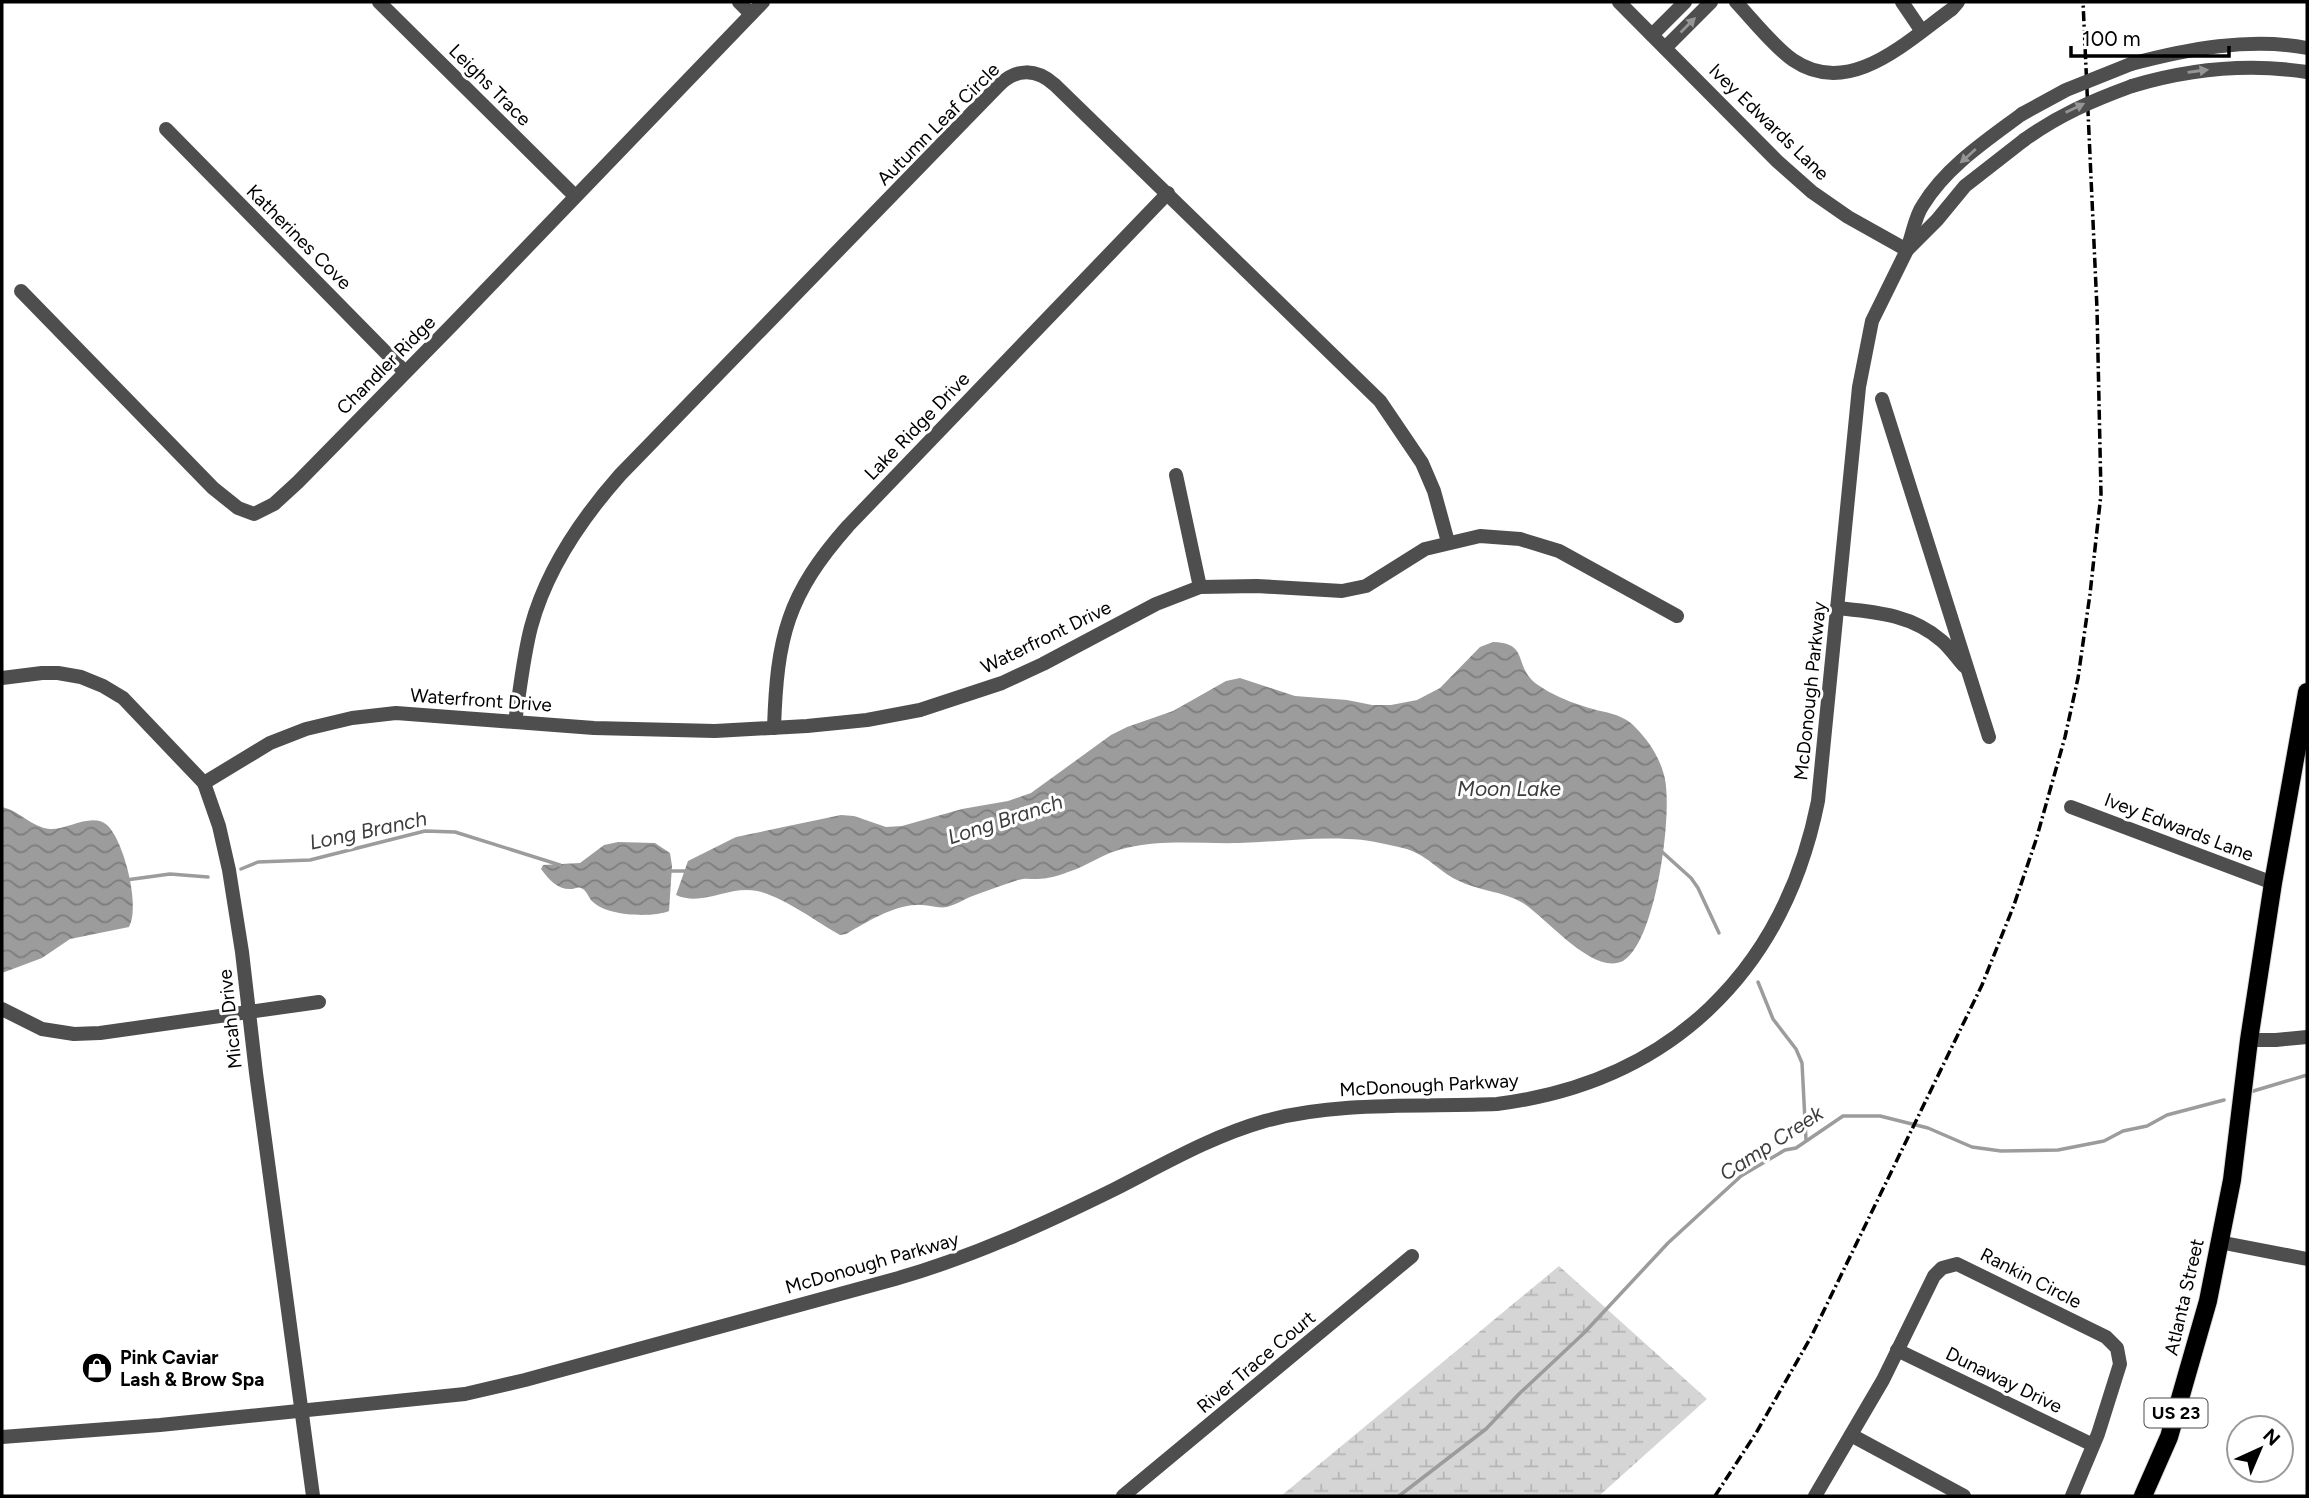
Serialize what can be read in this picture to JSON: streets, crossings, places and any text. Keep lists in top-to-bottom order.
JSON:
{
  "streets": {
    "main road": ["Atlanta Street", "US 23"],
    "street": [
      "Leighs Trace",
      "Ivey Edwards Lane",
      "Autumn Leaf Circle",
      "Katherines Cove",
      "Chandler Ridge",
      "Lake Ridge Drive",
      "Waterfront Drive",
      "McDonough Parkway",
      "Micah Drive",
      "Rankin Circle",
      "River Trace Court",
      "Dunaway Drive"
    ]
  },
  "crossings": [
    ["Leighs Trace", "Chandler Ridge"],
    ["Ivey Edwards Lane", "McDonough Parkway"],
    ["Ivey Edwards Lane", "US 23"],
    ["Autumn Leaf Circle", "Lake Ridge Drive"],
    ["Autumn Leaf Circle", "Waterfront Drive"],
    ["Katherines Cove", "Chandler Ridge"],
    ["Lake Ridge Drive", "Waterfront Drive"],
    ["Waterfront Drive", "Micah Drive"],
    ["McDonough Parkway", "Micah Drive"],
    ["Rankin Circle", "Dunaway Drive"],
    ["Atlanta Street", "US 23"]
  ],
  "water": ["Moon Lake", "Long Branch", "Camp Creek"],
  "places": {
    "shop": ["Pink Caviar Lash & Brow Spa"]
  },
  "scale_bar": "100 m",
  "north": "top right"
}
